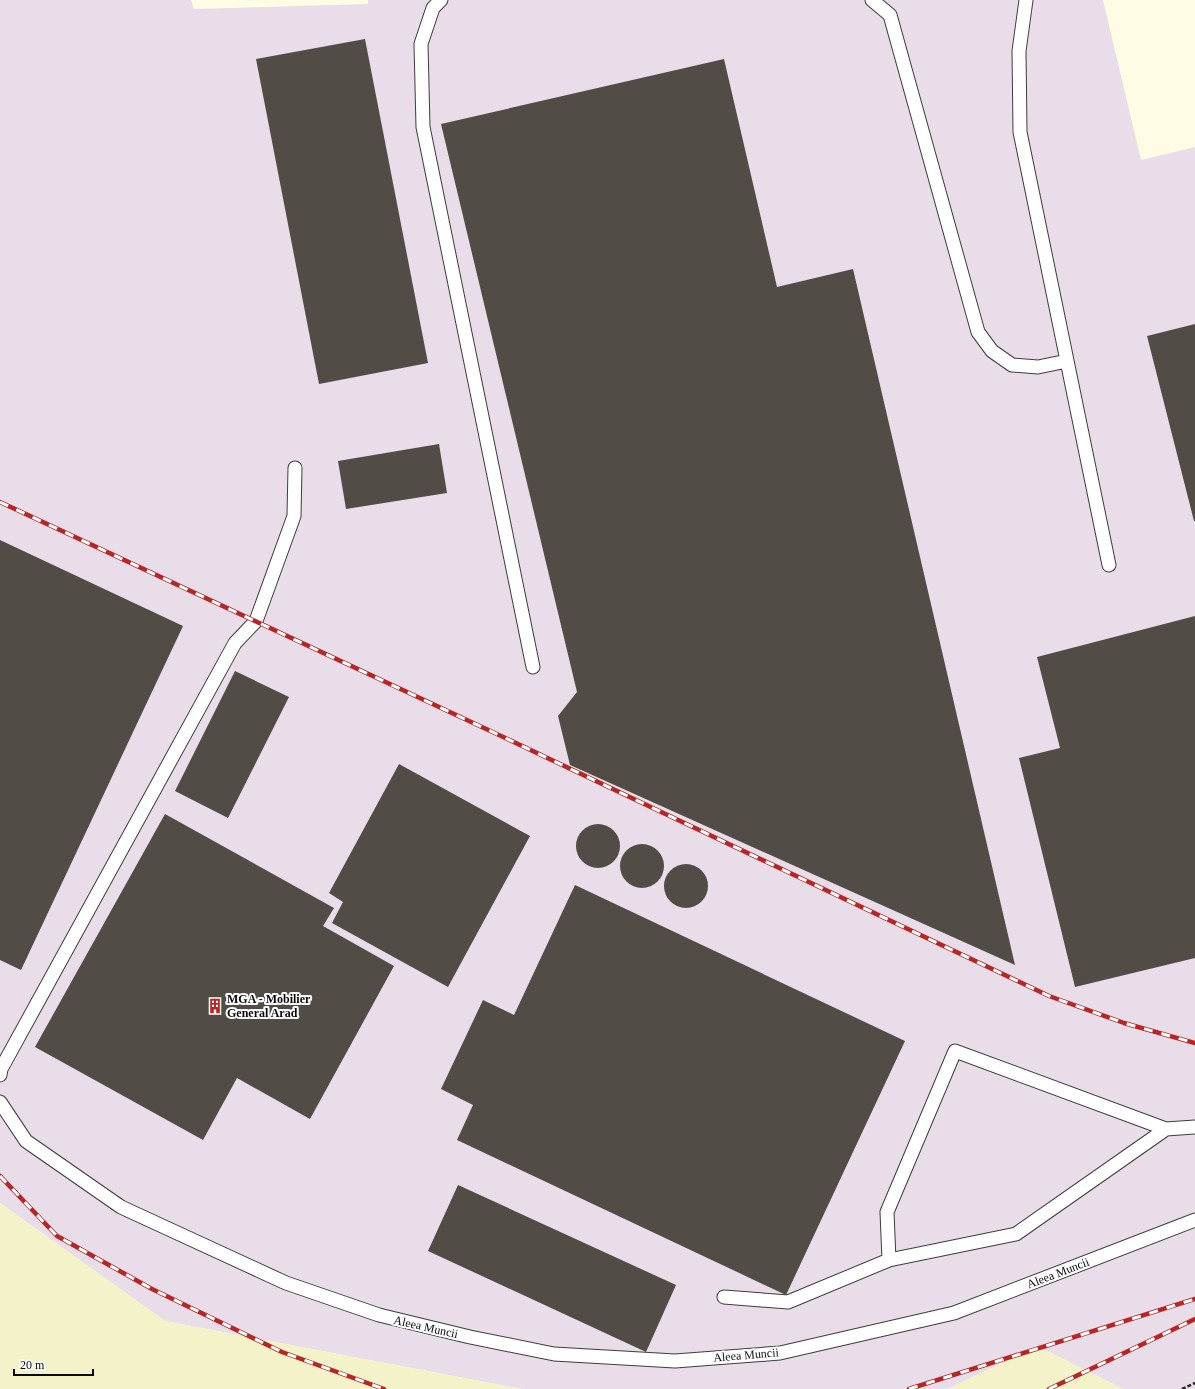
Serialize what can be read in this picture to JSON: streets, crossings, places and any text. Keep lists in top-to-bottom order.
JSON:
{
  "streets": {
    "lane": ["Aleea Muncii"]
  },
  "places": {
    "building": ["MGA - Mobilier General Arad"]
  },
  "scale_bar": "20 m"
}
